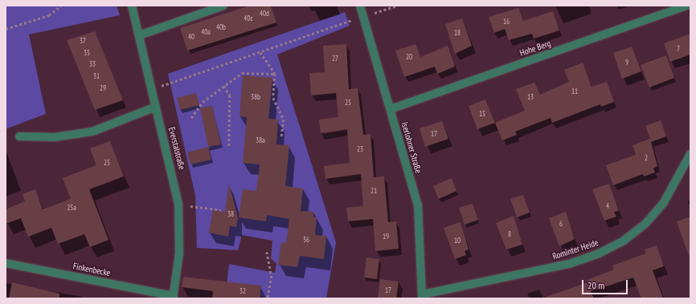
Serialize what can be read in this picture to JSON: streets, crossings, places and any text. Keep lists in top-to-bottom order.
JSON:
{
  "streets": {
    "street": [
      "Hohe Berg",
      "Iserlohner Straße",
      "Everstalstraße",
      "Rominter Heide",
      "Finkenbecke"
    ]
  },
  "crossings": [
    ["Hohe Berg", "Iserlohner Straße"],
    ["Iserlohner Straße", "Rominter Heide"],
    ["Everstalstraße", "Finkenbecke"]
  ],
  "house_numbers": [
    "40d",
    "40c",
    "16",
    "40b",
    "40a",
    "18",
    "40",
    "37",
    "7",
    "35",
    "20",
    "27",
    "9",
    "33",
    "31",
    "29",
    "11",
    "38b",
    "13",
    "25",
    "15",
    "17",
    "38a",
    "23",
    "2",
    "25",
    "21",
    "4",
    "25a",
    "38",
    "6",
    "8",
    "19",
    "36",
    "10",
    "17",
    "32"
  ],
  "scale_bar": "20 m"
}
